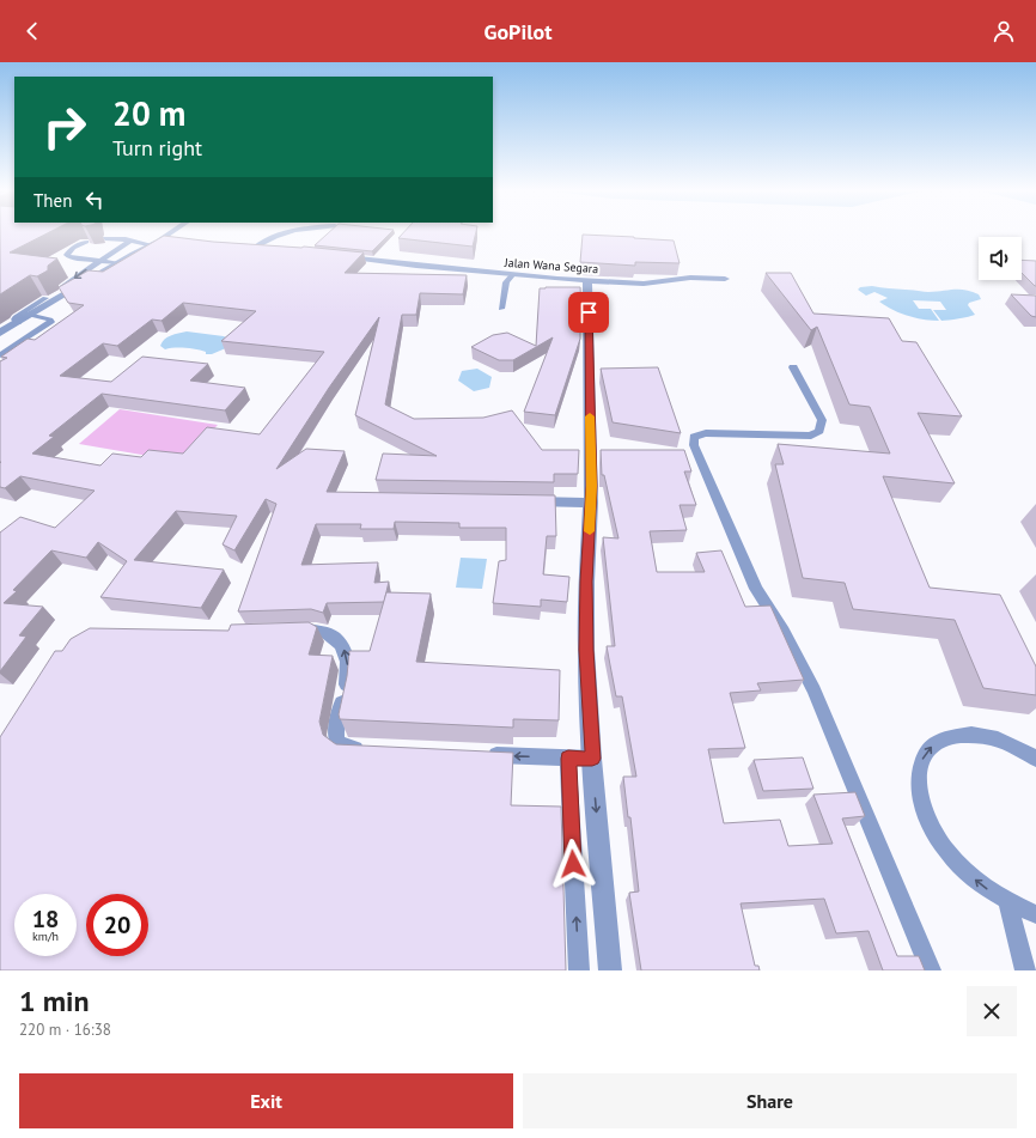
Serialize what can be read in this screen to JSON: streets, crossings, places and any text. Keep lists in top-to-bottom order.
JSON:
{
  "streets": {
    "street": ["Jalan Wana Segara"]
  },
  "page": {
    "header": "GoPilot",
    "turn": ["20 m", "Turn right"],
    "then": "Then",
    "speed": "18 km/h",
    "limit": "20",
    "heading": ["1 min", "220 m · 16:38"],
    "buttons": ["Exit", "Share"]
  }
}
